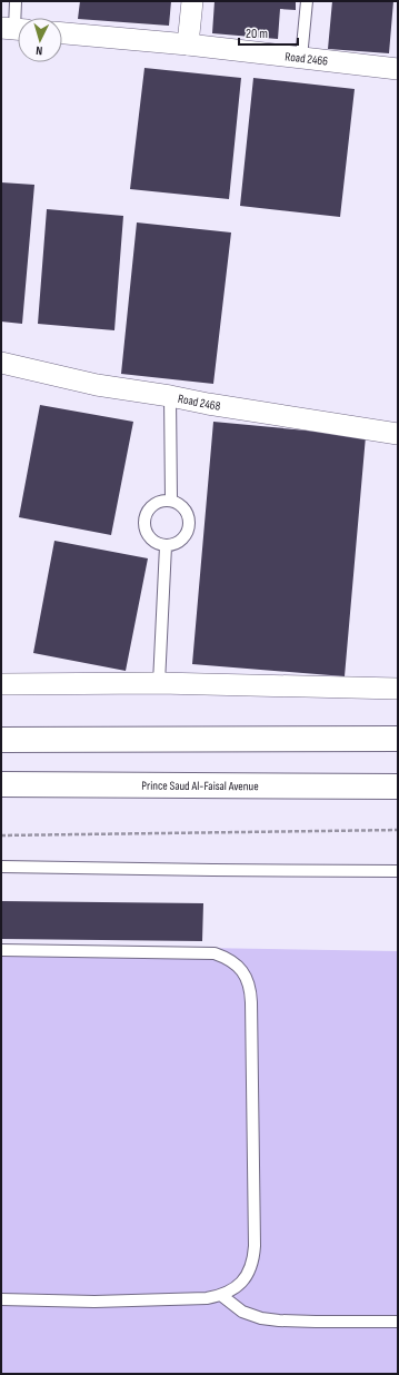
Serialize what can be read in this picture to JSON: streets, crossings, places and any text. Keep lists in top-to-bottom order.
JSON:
{
  "streets": {
    "street": ["Road 2466", "Road 2468", "Prince Saud Al-Faisal Avenue"]
  },
  "scale_bar": "20 m",
  "north": "bottom"
}
